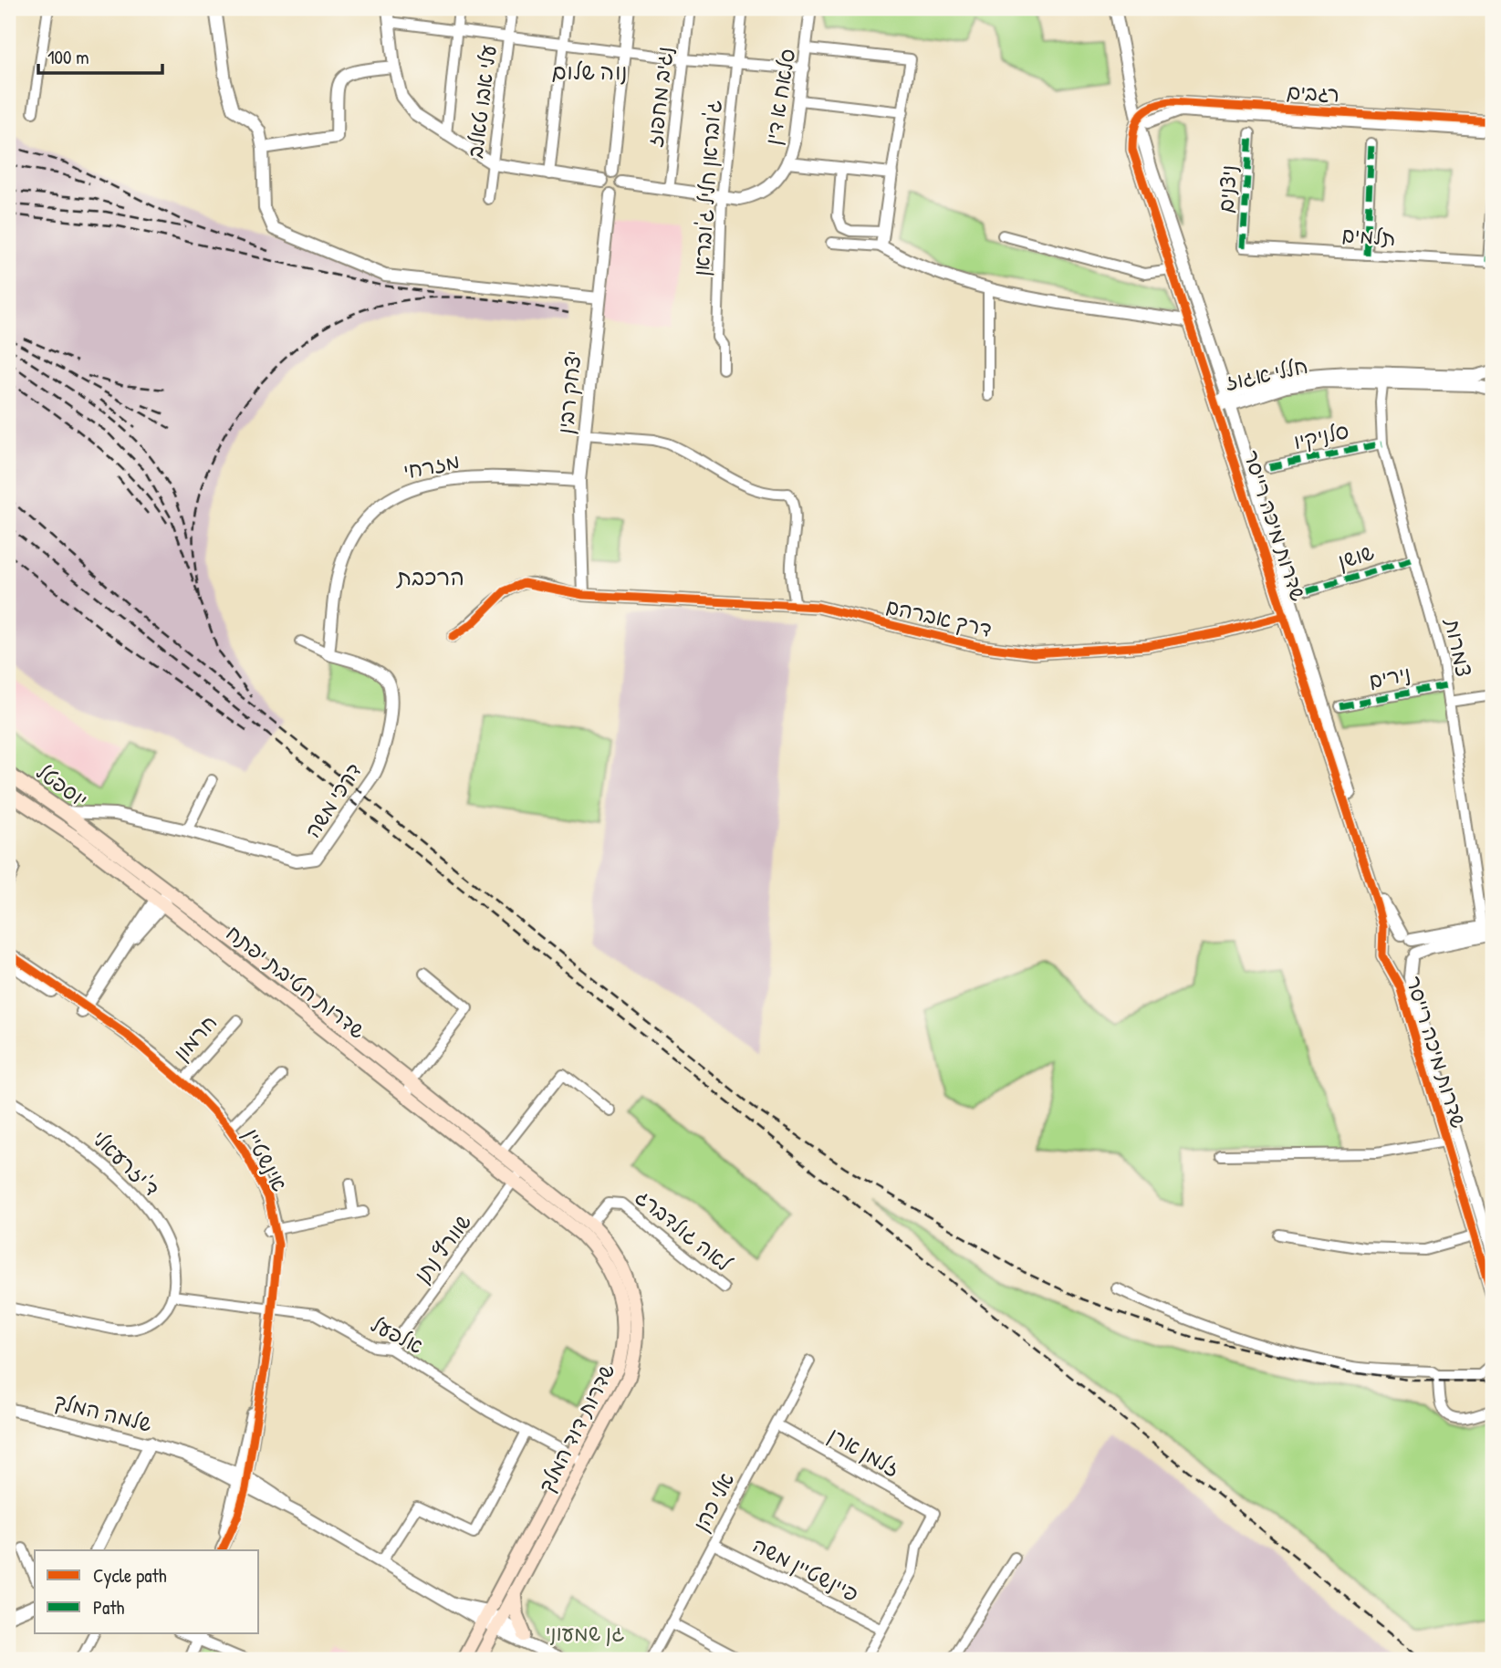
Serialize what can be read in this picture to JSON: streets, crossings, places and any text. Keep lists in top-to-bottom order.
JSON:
{
  "streets": {
    "main road": ["יוספטל", "שדרות חטיבת יפתח", "שדרות דוד המלך"],
    "street": [
      "רגבים",
      "נגיב מחפוז",
      "סלאח א דין",
      "עלי אבו טאלב",
      "ג'ובראן חליל ג'ובראן",
      "ניצנים",
      "תלמים",
      "חללי אגוז",
      "יצחק רבין",
      "סלניקיו",
      "מזרחי",
      "שדרות מיכה רייסר",
      "שושן",
      "דרך אברהם",
      "צמרות",
      "נירים",
      "דרכי משה",
      "חרמון",
      "אינשטיין",
      "ד'יזרעאלי",
      "לאה גולדברג",
      "שוורץ נתן",
      "אלפעל",
      "שלמה המלך",
      "זלמן ארן",
      "אלי כהן",
      "פיינשטיין משה"
    ]
  },
  "crossings": [
    ["רגבים", "שדרות מיכה רייסר"],
    ["נגיב מחפוז", "סלאח א דין"],
    ["סלאח א דין", "ג'ובראן חליל ג'ובראן"],
    ["סלאח א דין", "יצחק רבין"],
    ["ניצנים", "תלמים"],
    ["חללי אגוז", "שדרות מיכה רייסר"],
    ["חללי אגוז", "צמרות"],
    ["יצחק רבין", "מזרחי"],
    ["יצחק רבין", "דרך אברהם"],
    ["סלניקיו", "צמרות"],
    ["מזרחי", "דרכי משה"],
    ["שדרות מיכה רייסר", "דרך אברהם"],
    ["שושן", "צמרות"],
    ["צמרות", "נירים"],
    ["יוספטל", "דרכי משה"],
    ["יוספטל", "שדרות חטיבת יפתח"],
    ["שדרות חטיבת יפתח", "שוורץ נתן"],
    ["שדרות חטיבת יפתח", "שדרות דוד המלך"],
    ["חרמון", "אינשטיין"],
    ["אינשטיין", "אלפעל"],
    ["אינשטיין", "שלמה המלך"],
    ["ד'יזרעאלי", "אלפעל"],
    ["לאה גולדברג", "שדרות דוד המלך"],
    ["שוורץ נתן", "אלפעל"],
    ["שוורץ נתן", "שדרות דוד המלך"],
    ["אלפעל", "שדרות דוד המלך"],
    ["שלמה המלך", "שדרות דוד המלך"],
    ["זלמן ארן", "אלי כהן"],
    ["זלמן ארן", "פיינשטיין משה"],
    ["אלי כהן", "פיינשטיין משה"]
  ],
  "districts": ["נוה שלום", "הרכבת"],
  "parks": ["גן שמעוני"],
  "legend": ["Cycle path", "Path"],
  "scale_bar": "100 m"
}
